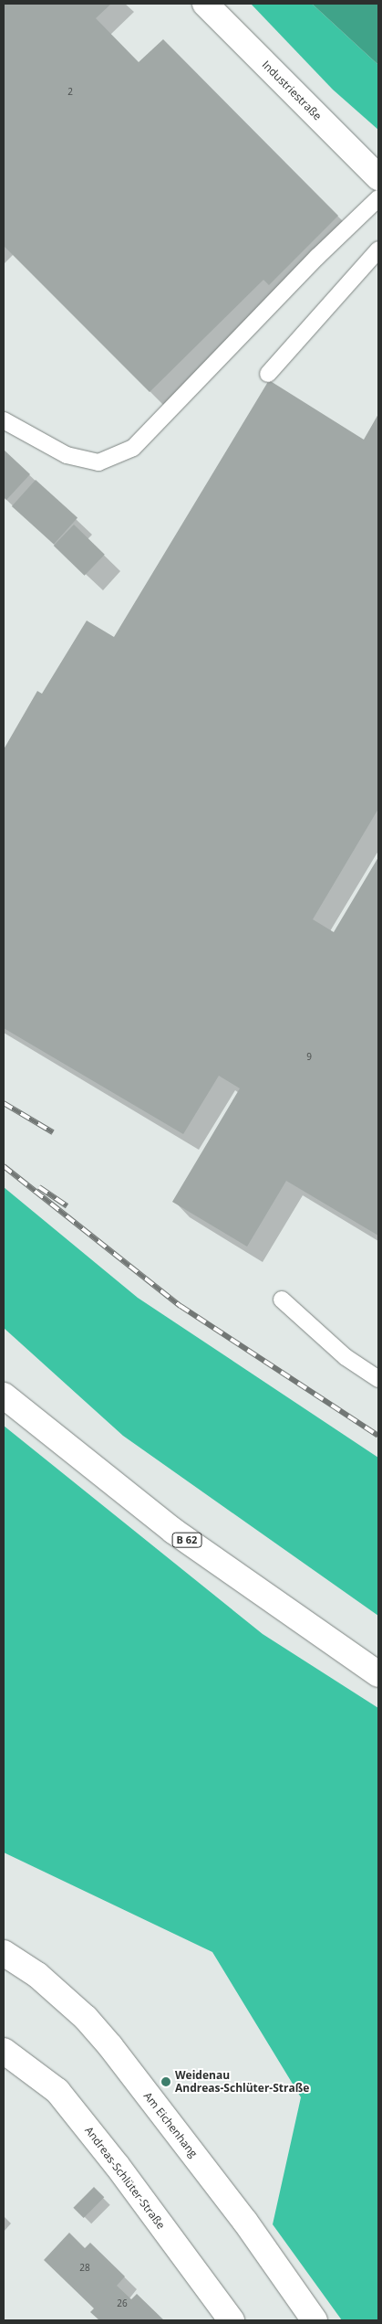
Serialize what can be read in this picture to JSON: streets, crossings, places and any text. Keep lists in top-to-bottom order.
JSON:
{
  "streets": {
    "street": [
      "Industriestraße",
      "B 62",
      "Am Eichenhang",
      "Andreas-Schlüter-Straße"
    ]
  },
  "places": ["Weidenau Andreas-Schlüter-Straße"],
  "house_numbers": [
    "2",
    "9",
    "28",
    "26"
  ]
}
